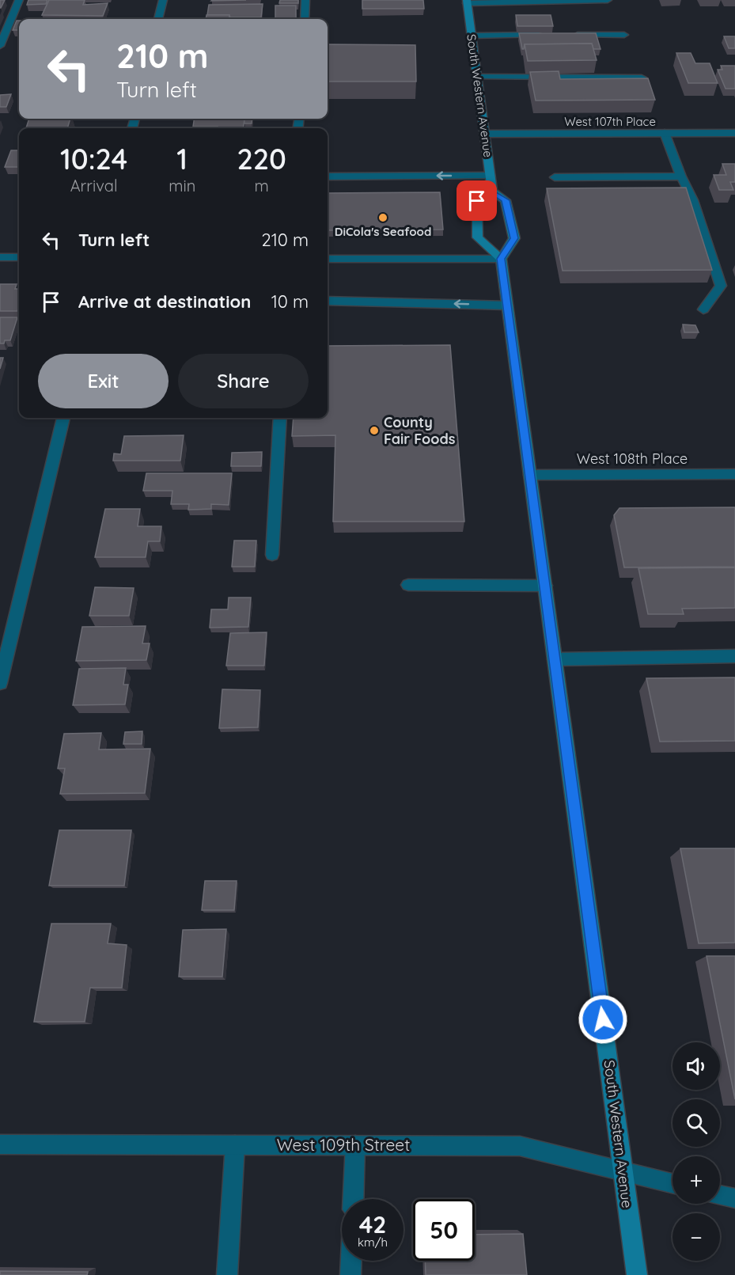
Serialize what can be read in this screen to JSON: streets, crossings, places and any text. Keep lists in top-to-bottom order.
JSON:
{
  "streets": {
    "main road": ["South Western Avenue"],
    "street": ["West 107th Place", "West 108th Place", "West 109th Street"]
  },
  "crossings": [
    ["South Western Avenue", "West 107th Place"],
    ["South Western Avenue", "West 108th Place"],
    ["South Western Avenue", "West 109th Street"]
  ],
  "places": ["DiCola's Seafood", "County Fair Foods"],
  "page": {
    "turn": ["210 m", "Turn left"],
    "eta": [
      "10:24",
      "Arrival",
      "1",
      "min",
      "220",
      "m"
    ],
    "list": [
      {
        "name": "Turn left",
        "value": "210 m"
      },
      {
        "name": "Arrive at destination",
        "value": "10 m"
      }
    ],
    "buttons": ["Exit", "Share"],
    "map_buttons": ["+", "−"],
    "speed": "42 km/h",
    "limit": "50"
  }
}
